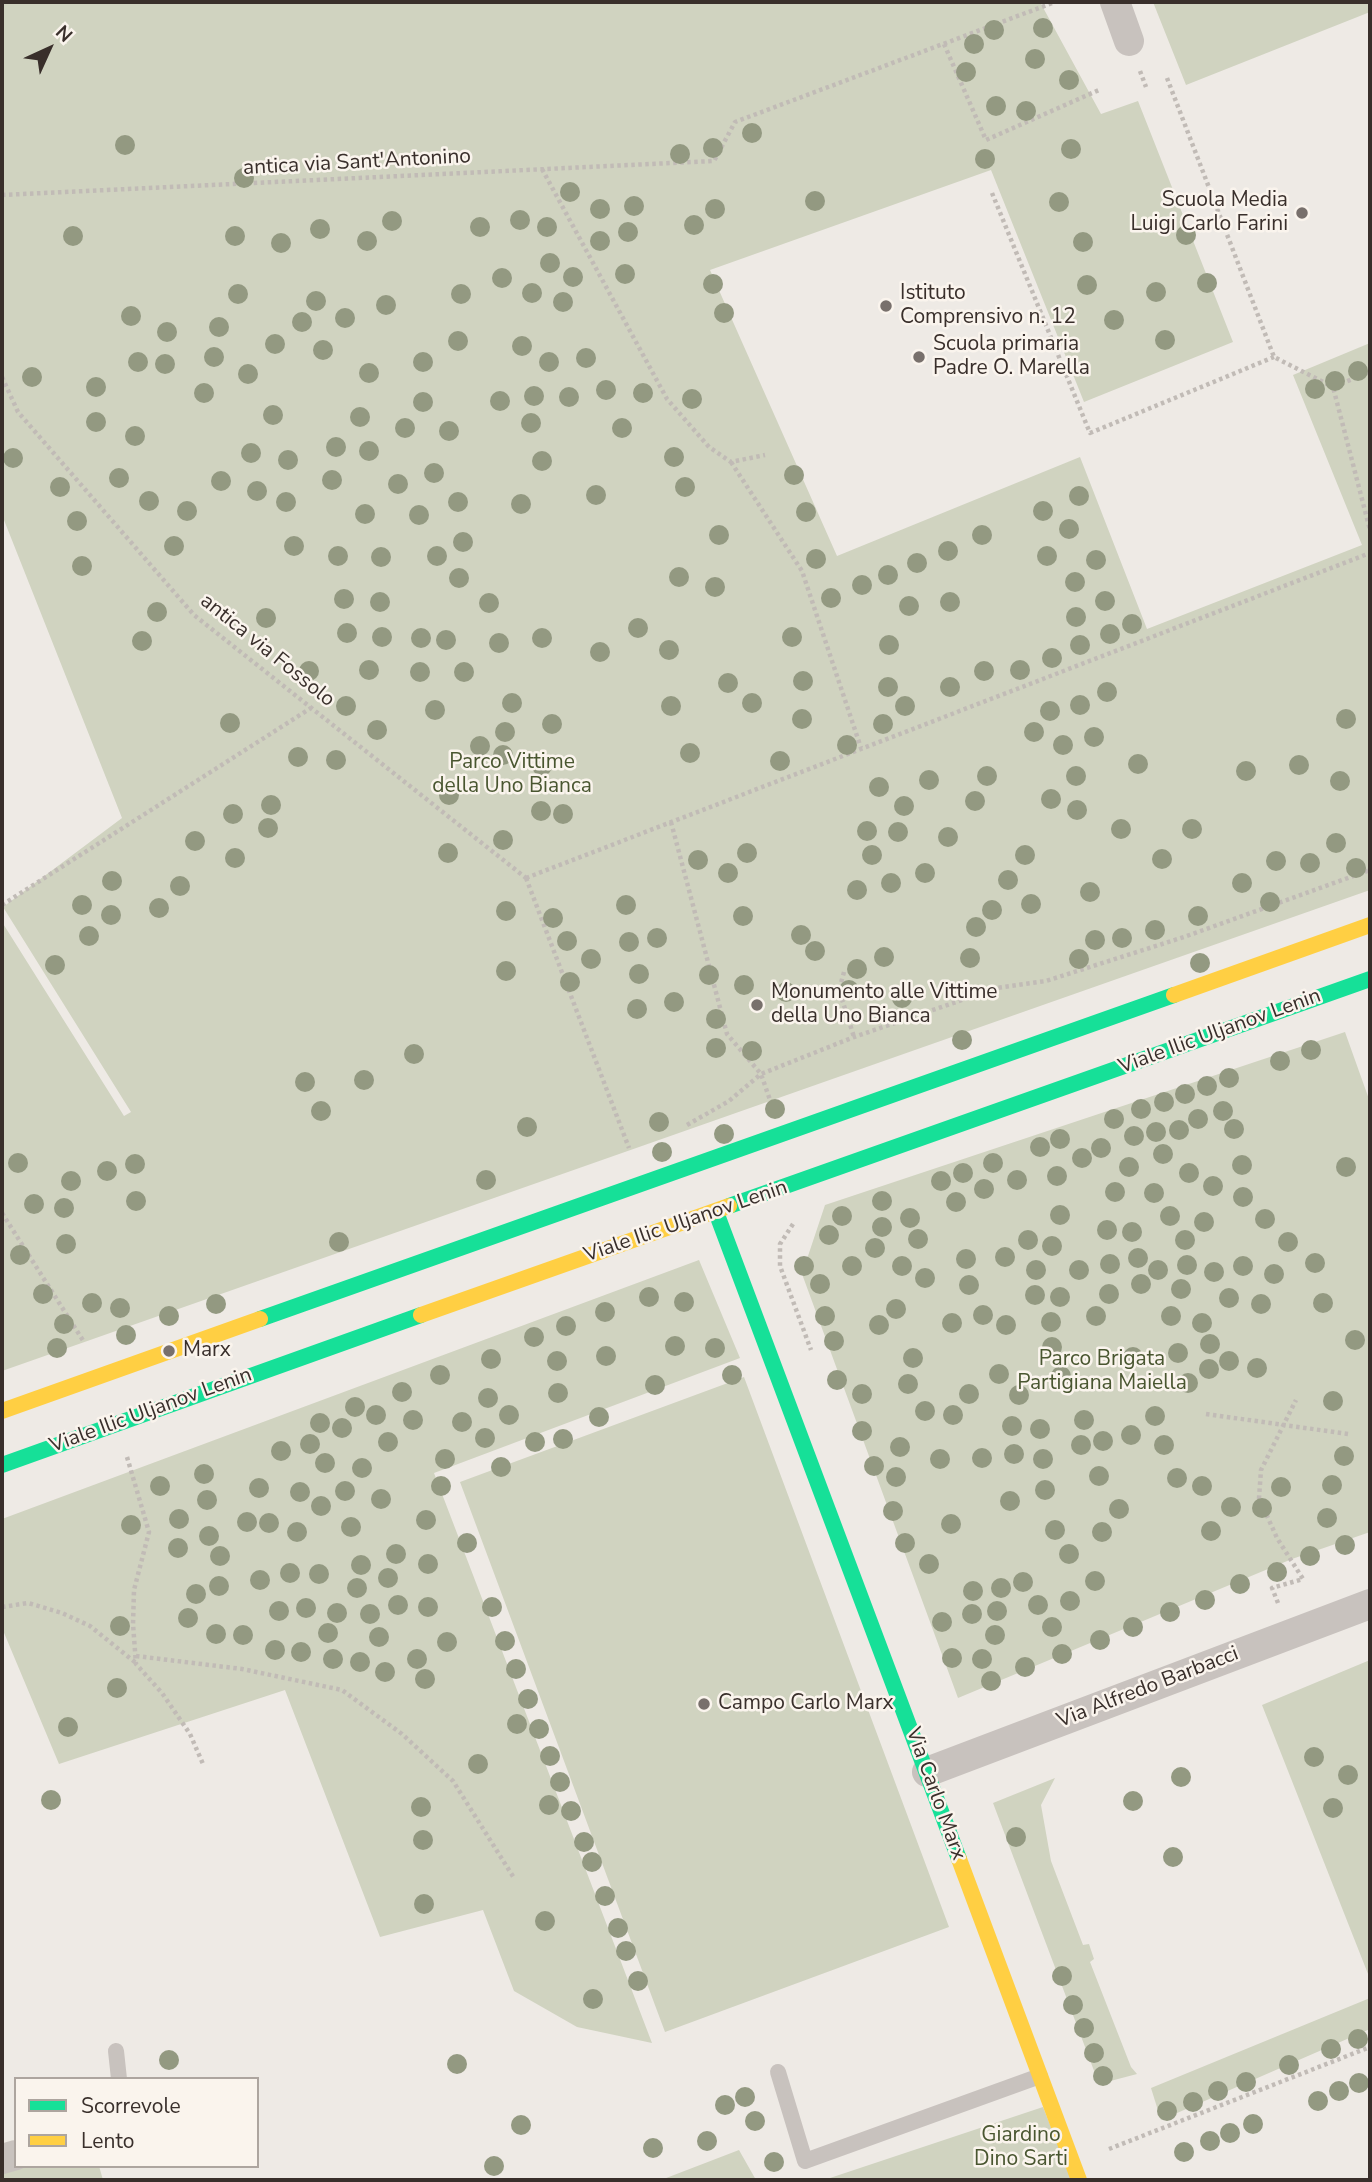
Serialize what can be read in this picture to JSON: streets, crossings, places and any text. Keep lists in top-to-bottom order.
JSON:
{
  "streets": {
    "main road": ["Viale Ilic Uljanov Lenin", "Via Carlo Marx"],
    "street": ["Via Alfredo Barbacci"],
    "path": ["antica via Sant'Antonino", "antica via Fossolo"]
  },
  "crossings": [
    ["Viale Ilic Uljanov Lenin", "Via Carlo Marx"],
    ["Via Alfredo Barbacci", "Via Carlo Marx"]
  ],
  "parks": ["Parco Vittime della Uno Bianca", "Parco Brigata Partigiana Maiella", "Giardino Dino Sarti"],
  "places": [
    "Scuola Media Luigi Carlo Farini",
    "Istituto Comprensivo n. 12",
    "Scuola primaria Padre O. Marella",
    "Monumento alle Vittime della Uno Bianca",
    "Marx",
    "Campo Carlo Marx"
  ],
  "legend": ["Scorrevole", "Lento"],
  "north": "top right"
}
